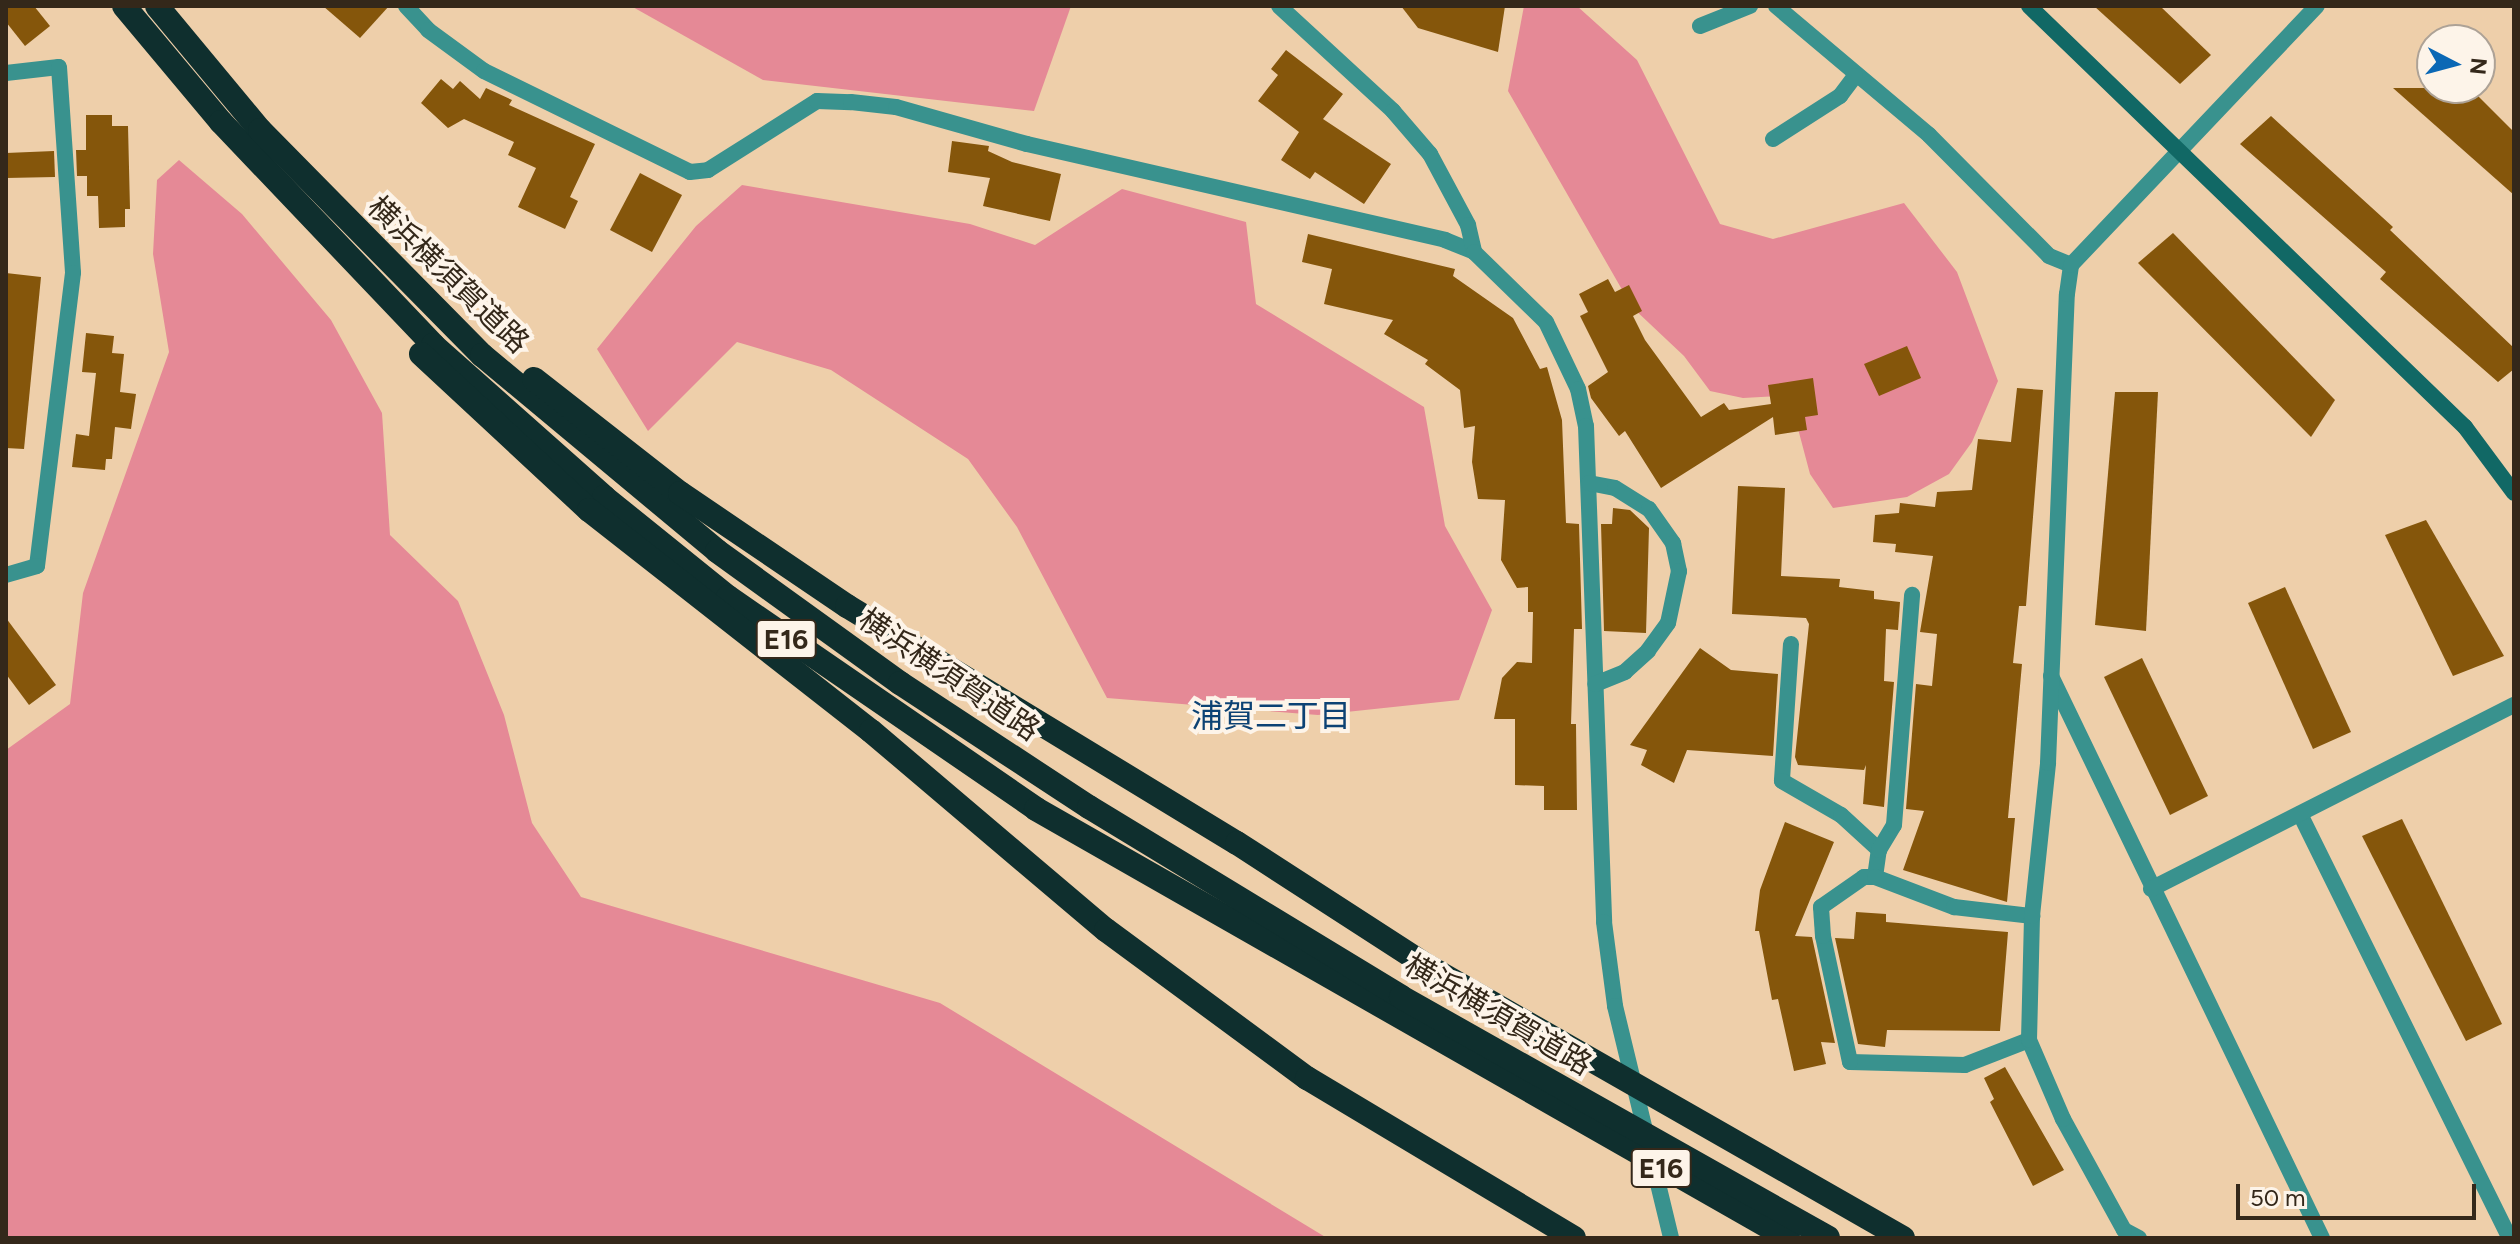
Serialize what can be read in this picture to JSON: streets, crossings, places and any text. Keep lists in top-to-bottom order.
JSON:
{
  "streets": {
    "highway": ["横浜横須賀道路", "E16"]
  },
  "districts": ["浦賀二丁目"],
  "scale_bar": "50 m",
  "north": "right"
}
